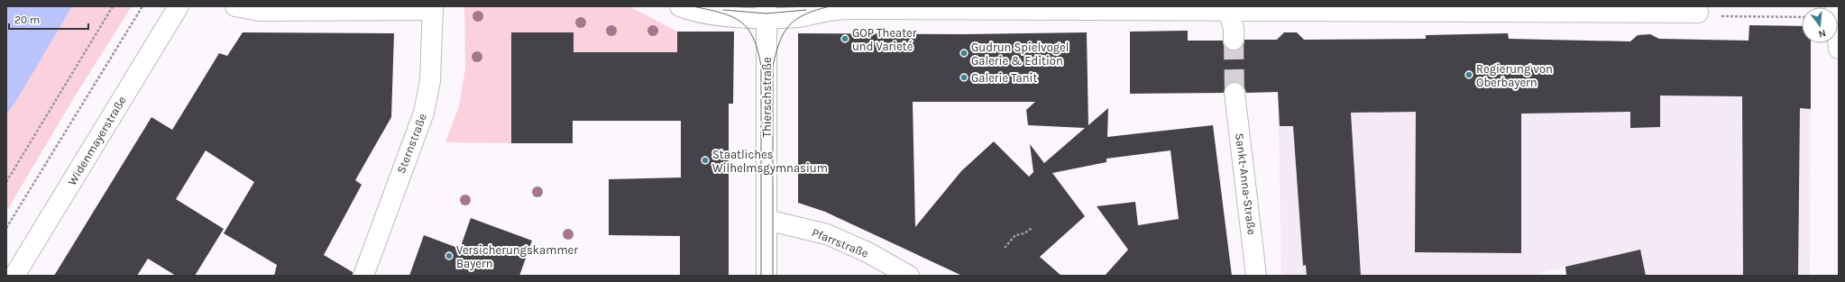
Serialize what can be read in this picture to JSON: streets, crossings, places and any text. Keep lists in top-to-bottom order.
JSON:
{
  "streets": {
    "street": [
      "Thierschstraße",
      "Widenmayerstraße",
      "Sternstraße",
      "Sankt-Anna-Straße",
      "Pfarrstraße"
    ]
  },
  "crossings": [
    ["Thierschstraße", "Pfarrstraße"]
  ],
  "places": [
    "GOP Theater und Varieté",
    "Gudrun Spielvogel Galerie & Edition",
    "Regierung von Oberbayern",
    "Galerie Tanit",
    "Staatliches Wilhelmsgymnasium",
    "Versicherungskammer Bayern"
  ],
  "scale_bar": "20 m",
  "north": "bottom"
}
